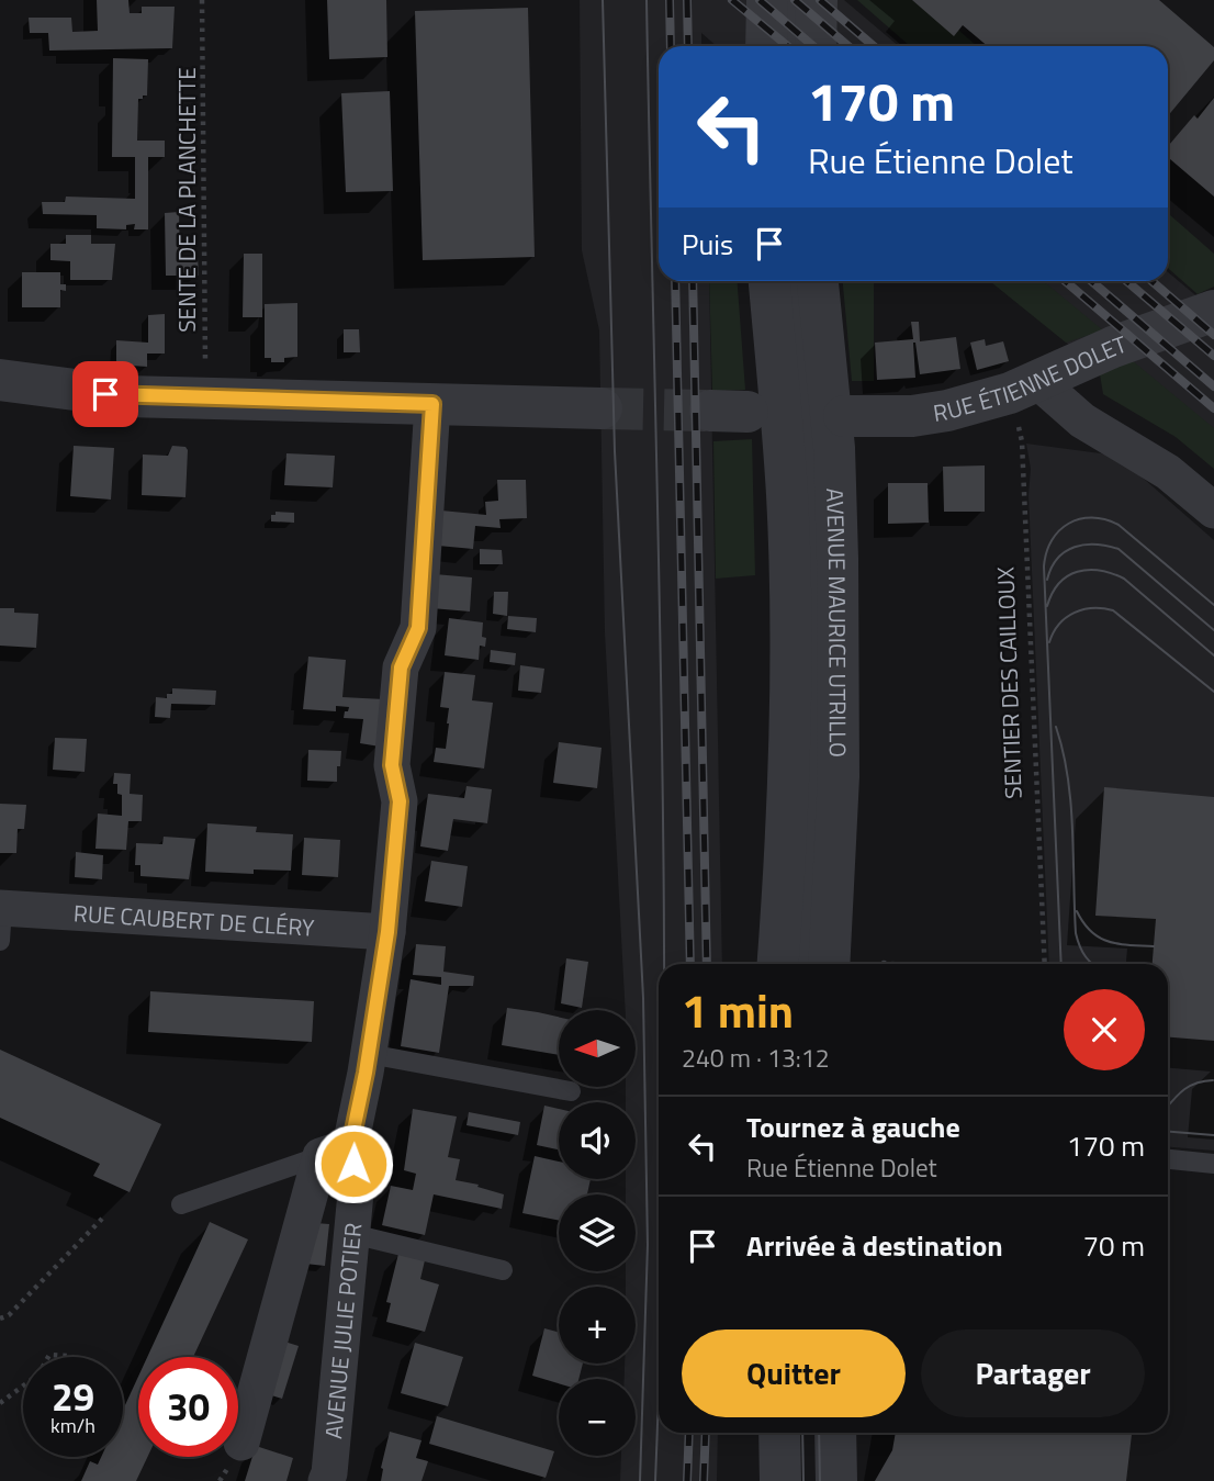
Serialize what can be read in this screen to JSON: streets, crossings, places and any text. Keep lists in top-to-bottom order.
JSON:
{
  "streets": {
    "street": [
      "RUE ÉTIENNE DOLET",
      "AVENUE MAURICE UTRILLO",
      "RUE CAUBERT DE CLÉRY",
      "AVENUE JULIE POTIER"
    ],
    "path": ["SENTE DE LA PLANCHETTE", "SENTIER DES CAILLOUX"]
  },
  "crossings": [
    ["RUE ÉTIENNE DOLET", "AVENUE MAURICE UTRILLO"],
    ["RUE ÉTIENNE DOLET", "SENTIER DES CAILLOUX"],
    ["RUE CAUBERT DE CLÉRY", "AVENUE JULIE POTIER"]
  ],
  "north": "left",
  "page": {
    "turn": ["170 m", "Rue Étienne Dolet"],
    "then": "Puis",
    "heading": ["1 min", "240 m · 13:12"],
    "map_buttons": ["+", "−"],
    "list": [
      {
        "name": "Tournez à gauche",
        "note": "Rue Étienne Dolet",
        "value": "170 m"
      },
      {
        "name": "Arrivée à destination",
        "value": "70 m"
      }
    ],
    "buttons": ["Quitter", "Partager"],
    "speed": "29 km/h",
    "limit": "30"
  }
}
